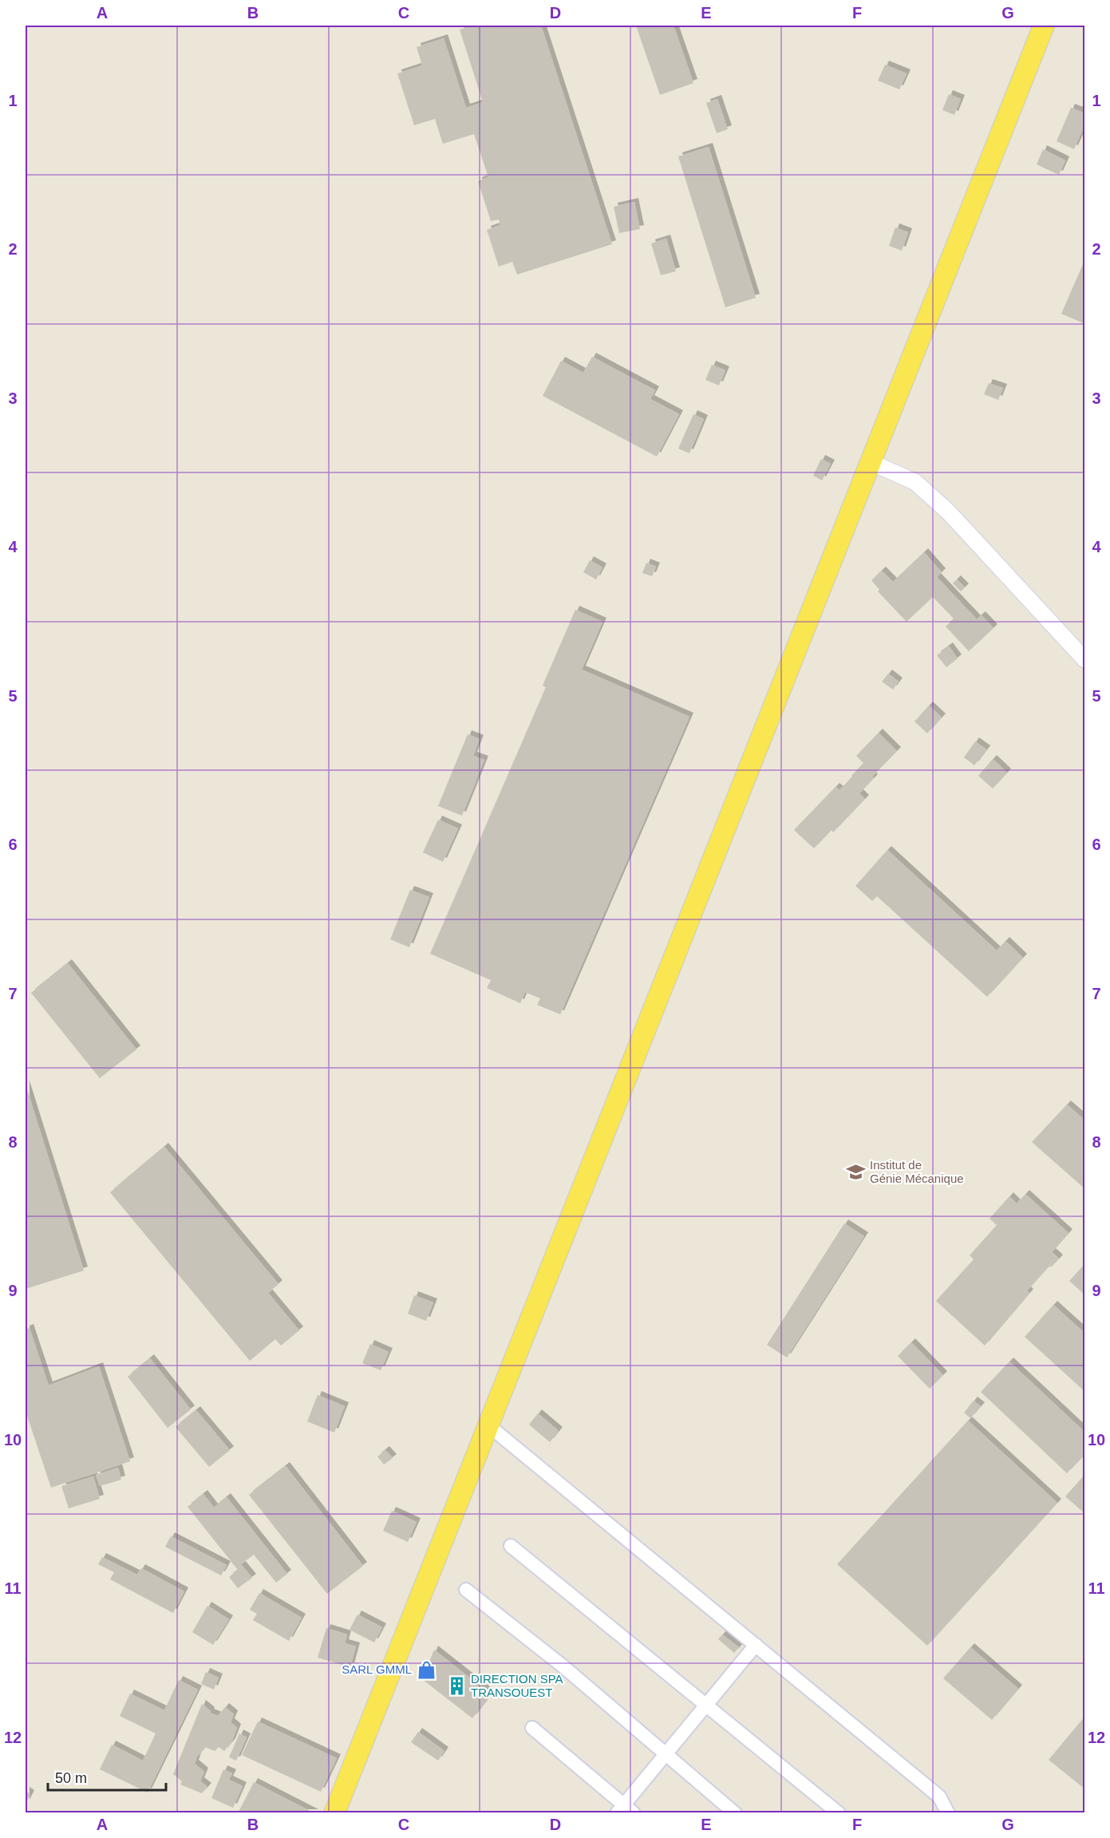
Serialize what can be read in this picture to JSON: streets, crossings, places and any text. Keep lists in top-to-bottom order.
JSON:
{
  "places": {
    "school or university": ["Institut de Génie Mécanique"],
    "shop": ["SARL GMML"],
    "building": ["DIRECTION SPA TRANSOUEST"]
  },
  "scale_bar": "50 m",
  "grid": {
    "columns": [
      "A",
      "B",
      "C",
      "D",
      "E",
      "F",
      "G"
    ],
    "rows": [
      "1",
      "2",
      "3",
      "4",
      "5",
      "6",
      "7",
      "8",
      "9",
      "10",
      "11",
      "12"
    ]
  }
}
